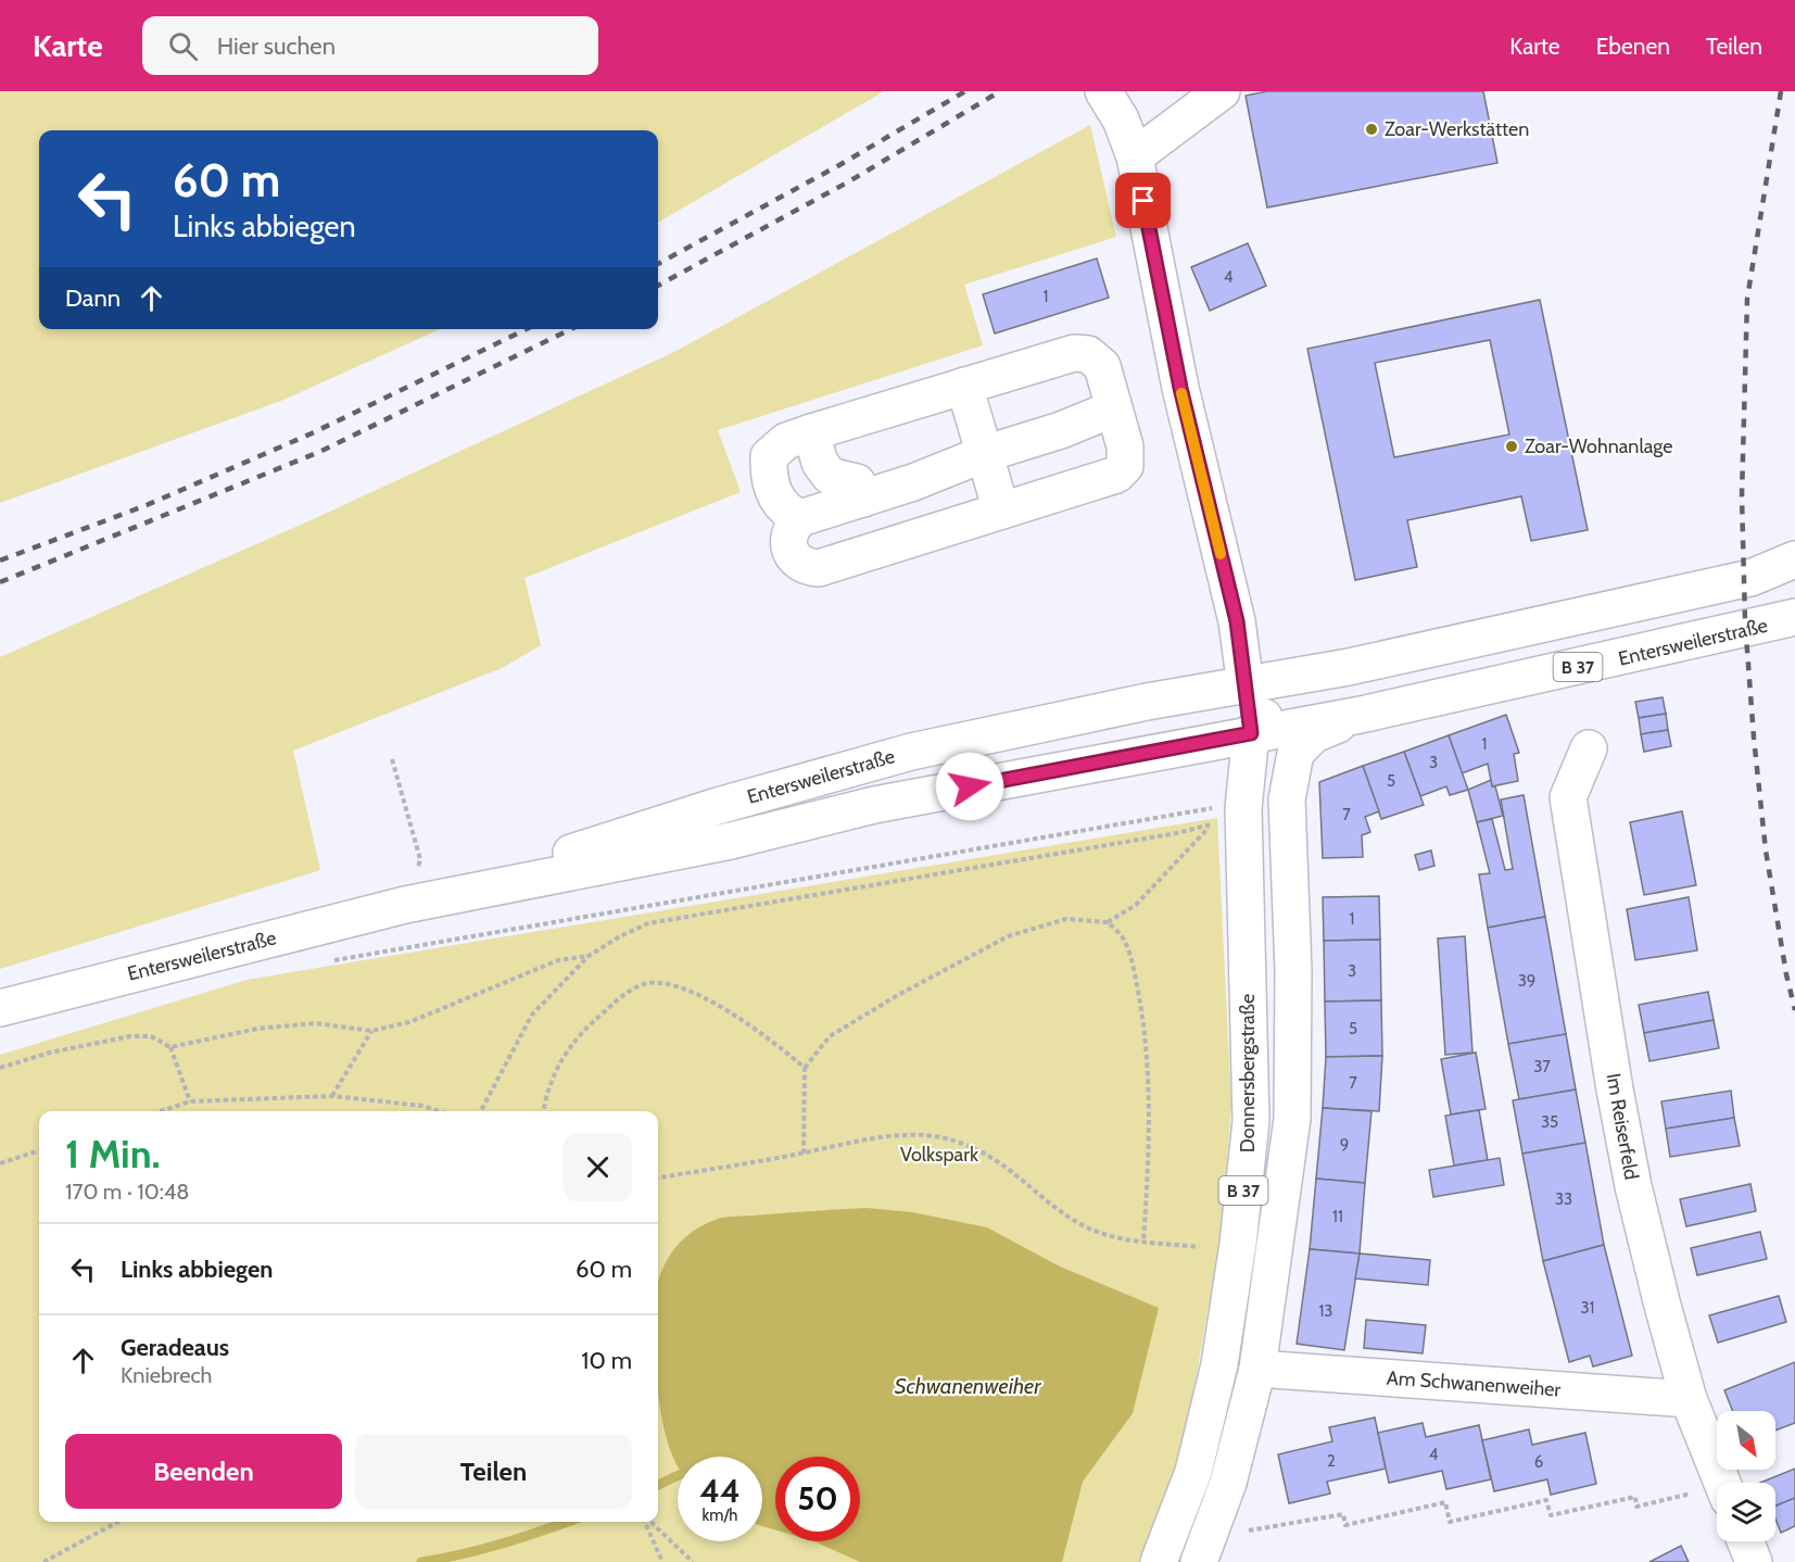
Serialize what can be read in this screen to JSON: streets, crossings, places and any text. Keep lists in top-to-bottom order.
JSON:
{
  "streets": {
    "main road": [
      "Entersweilerstraße",
      "B 37",
      "Donnersbergstraße",
      "Im Reiserfeld",
      "Am Schwanenweiher"
    ]
  },
  "crossings": [
    ["Entersweilerstraße", "Donnersbergstraße"],
    ["Donnersbergstraße", "Am Schwanenweiher"],
    ["Im Reiserfeld", "Am Schwanenweiher"]
  ],
  "water": ["Schwanenweiher"],
  "parks": ["Volkspark"],
  "places": ["Zoar-Werkstätten", "Zoar-Wohnanlage"],
  "house_numbers": [
    "4",
    "1",
    "1",
    "3",
    "5",
    "7",
    "1",
    "3",
    "39",
    "5",
    "37",
    "7",
    "35",
    "9",
    "33",
    "11",
    "31",
    "13",
    "4",
    "2",
    "6"
  ],
  "north": "bottom right",
  "page": {
    "header": "Karte",
    "search": "Hier suchen",
    "nav": ["Karte", "Ebenen", "Teilen"],
    "turn": ["60 m", "Links abbiegen"],
    "then": "Dann",
    "heading": ["1 Min.", "170 m · 10:48"],
    "list": [
      {
        "name": "Links abbiegen",
        "value": "60 m"
      },
      {
        "name": "Geradeaus",
        "note": "Kniebrech",
        "value": "10 m"
      }
    ],
    "buttons": ["Beenden", "Teilen"],
    "speed": "44 km/h",
    "limit": "50"
  }
}
